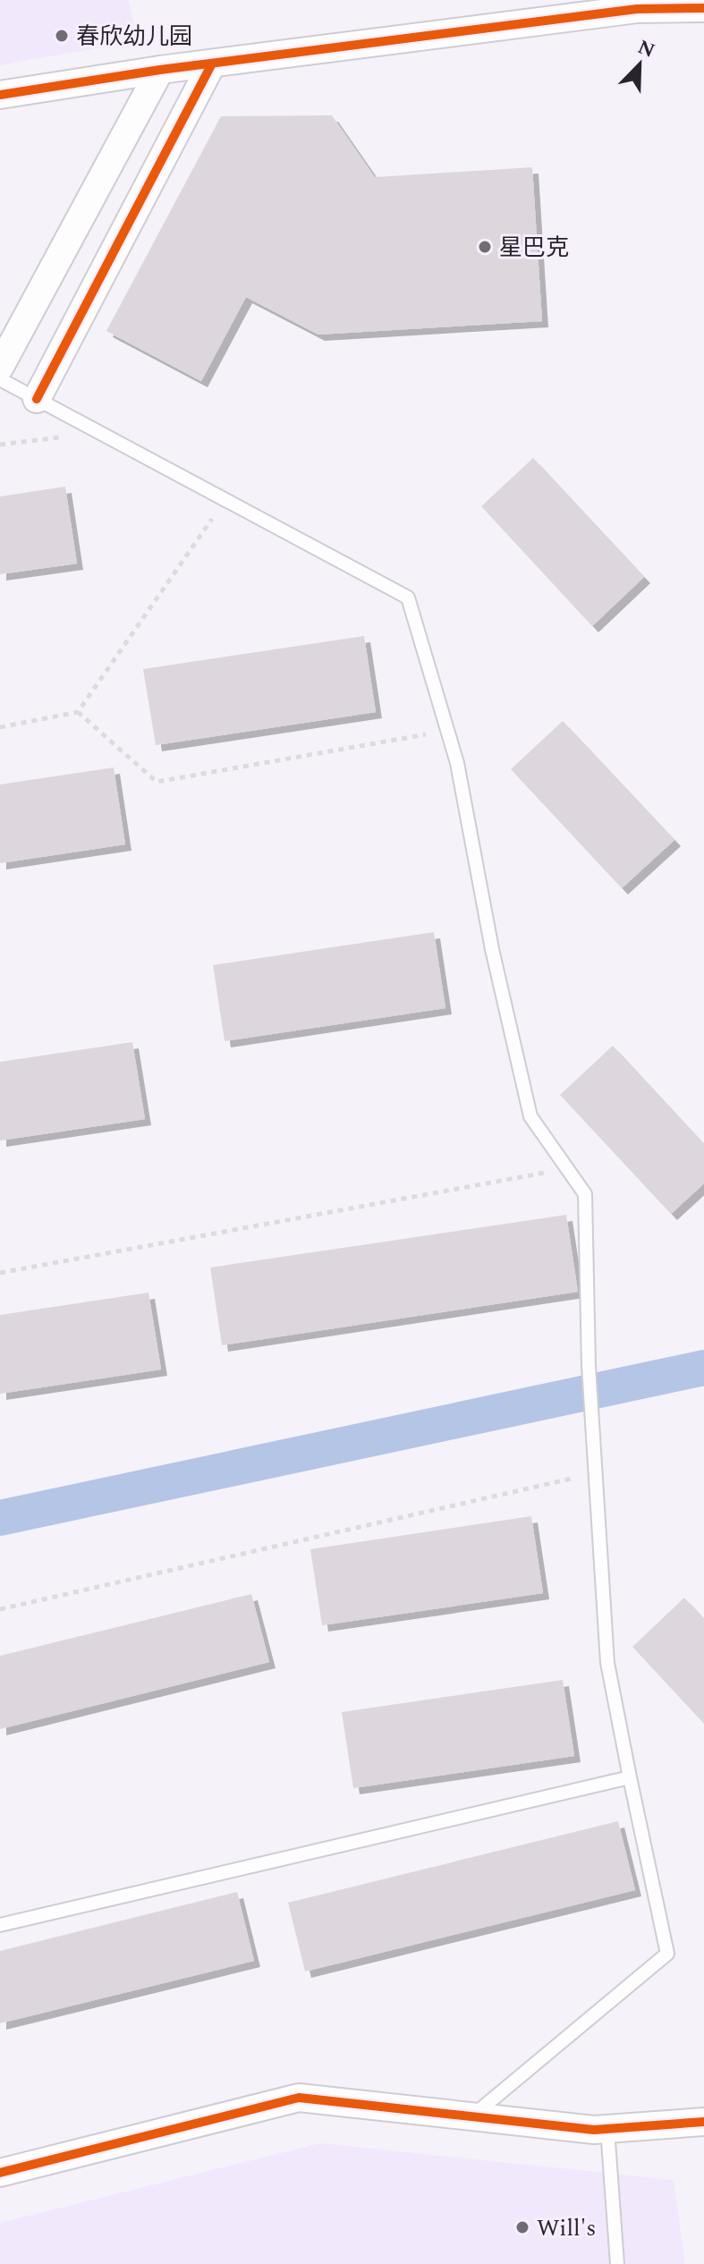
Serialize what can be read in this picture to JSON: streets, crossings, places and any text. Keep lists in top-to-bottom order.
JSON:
{
  "places": ["春欣幼儿园", "星巴克", "Will's"],
  "north": "top right"
}
